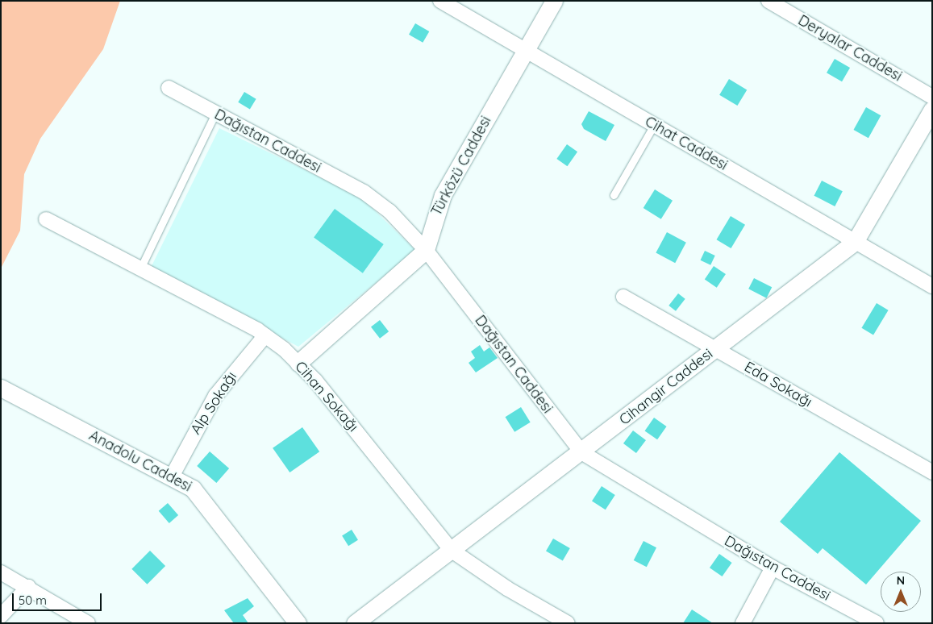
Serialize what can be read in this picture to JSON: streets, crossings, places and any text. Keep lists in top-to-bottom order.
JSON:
{
  "streets": {
    "street": [
      "Deryalar Caddesi",
      "Dağıstan Caddesi",
      "Cihat Caddesi",
      "Türközü Caddesi",
      "Eda Sokağı",
      "Cihangir Caddesi",
      "Cihan Sokağı",
      "Alp Sokağı",
      "Anadolu Caddesi"
    ]
  },
  "crossings": [
    ["Dağıstan Caddesi", "Türközü Caddesi"],
    ["Dağıstan Caddesi", "Cihangir Caddesi"],
    ["Cihat Caddesi", "Türközü Caddesi"],
    ["Cihat Caddesi", "Cihangir Caddesi"],
    ["Eda Sokağı", "Cihangir Caddesi"],
    ["Cihangir Caddesi", "Cihan Sokağı"],
    ["Cihan Sokağı", "Alp Sokağı"],
    ["Alp Sokağı", "Anadolu Caddesi"]
  ],
  "scale_bar": "50 m",
  "north": "top"
}
